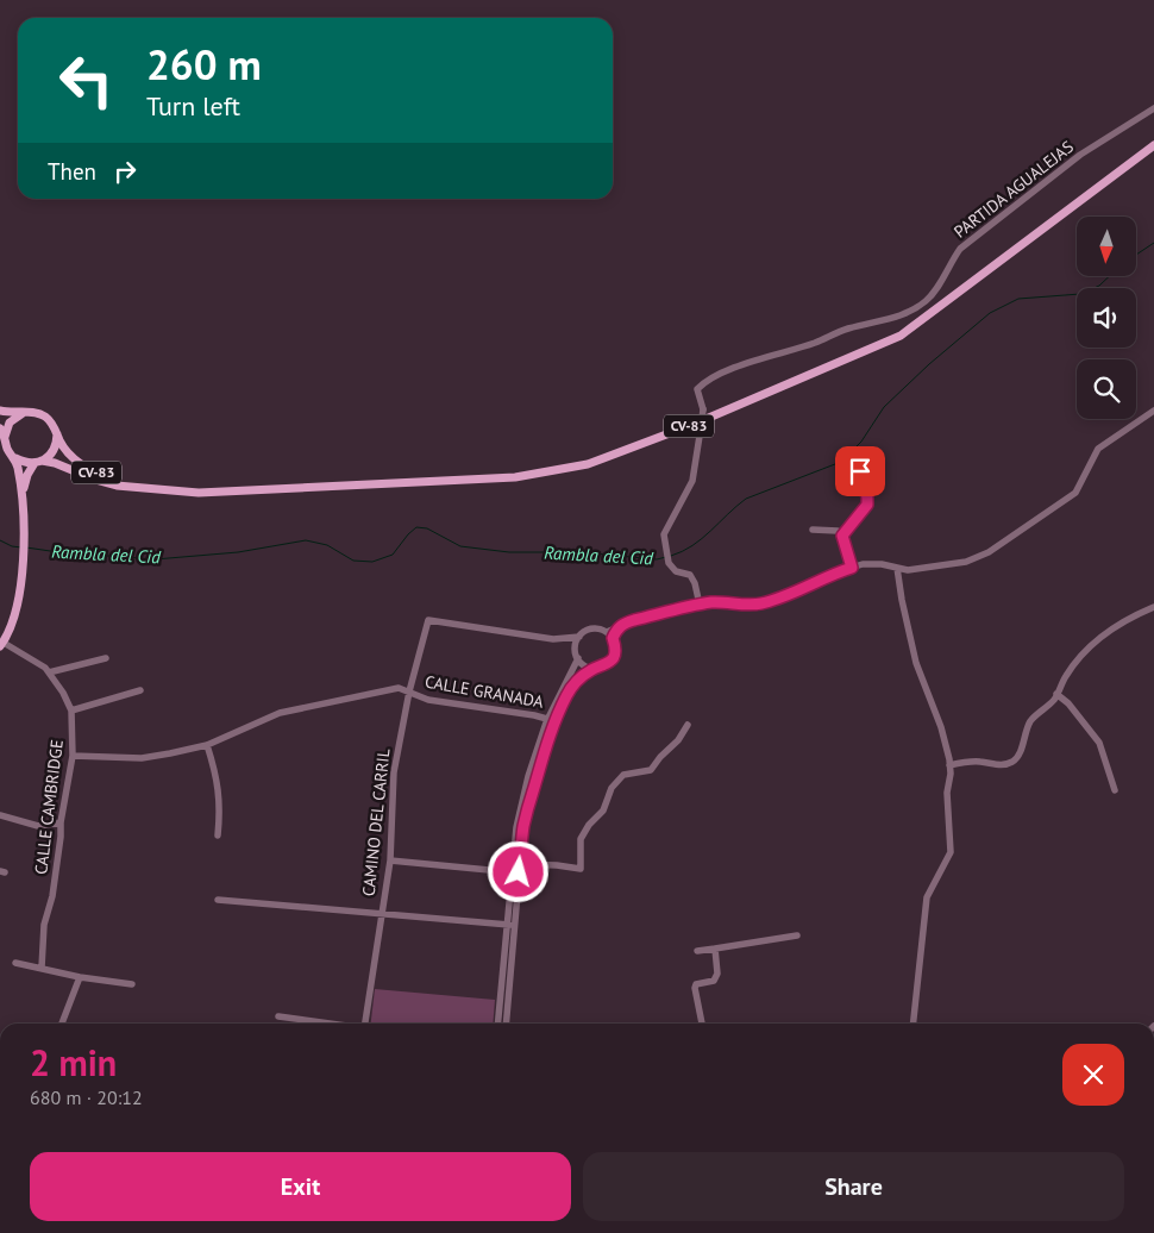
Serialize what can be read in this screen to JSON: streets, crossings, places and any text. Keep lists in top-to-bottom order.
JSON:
{
  "streets": {
    "main road": ["CV-83"],
    "street": [
      "PARTIDA AGUALEJAS",
      "CALLE GRANADA",
      "CALLE CAMBRIDGE",
      "CAMINO DEL CARRIL"
    ]
  },
  "crossings": [
    ["CALLE GRANADA", "CAMINO DEL CARRIL"]
  ],
  "water": ["Rambla del Cid"],
  "north": "bottom",
  "page": {
    "turn": ["260 m", "Turn left"],
    "then": "Then",
    "heading": ["2 min", "680 m · 20:12"],
    "buttons": ["Exit", "Share"]
  }
}
